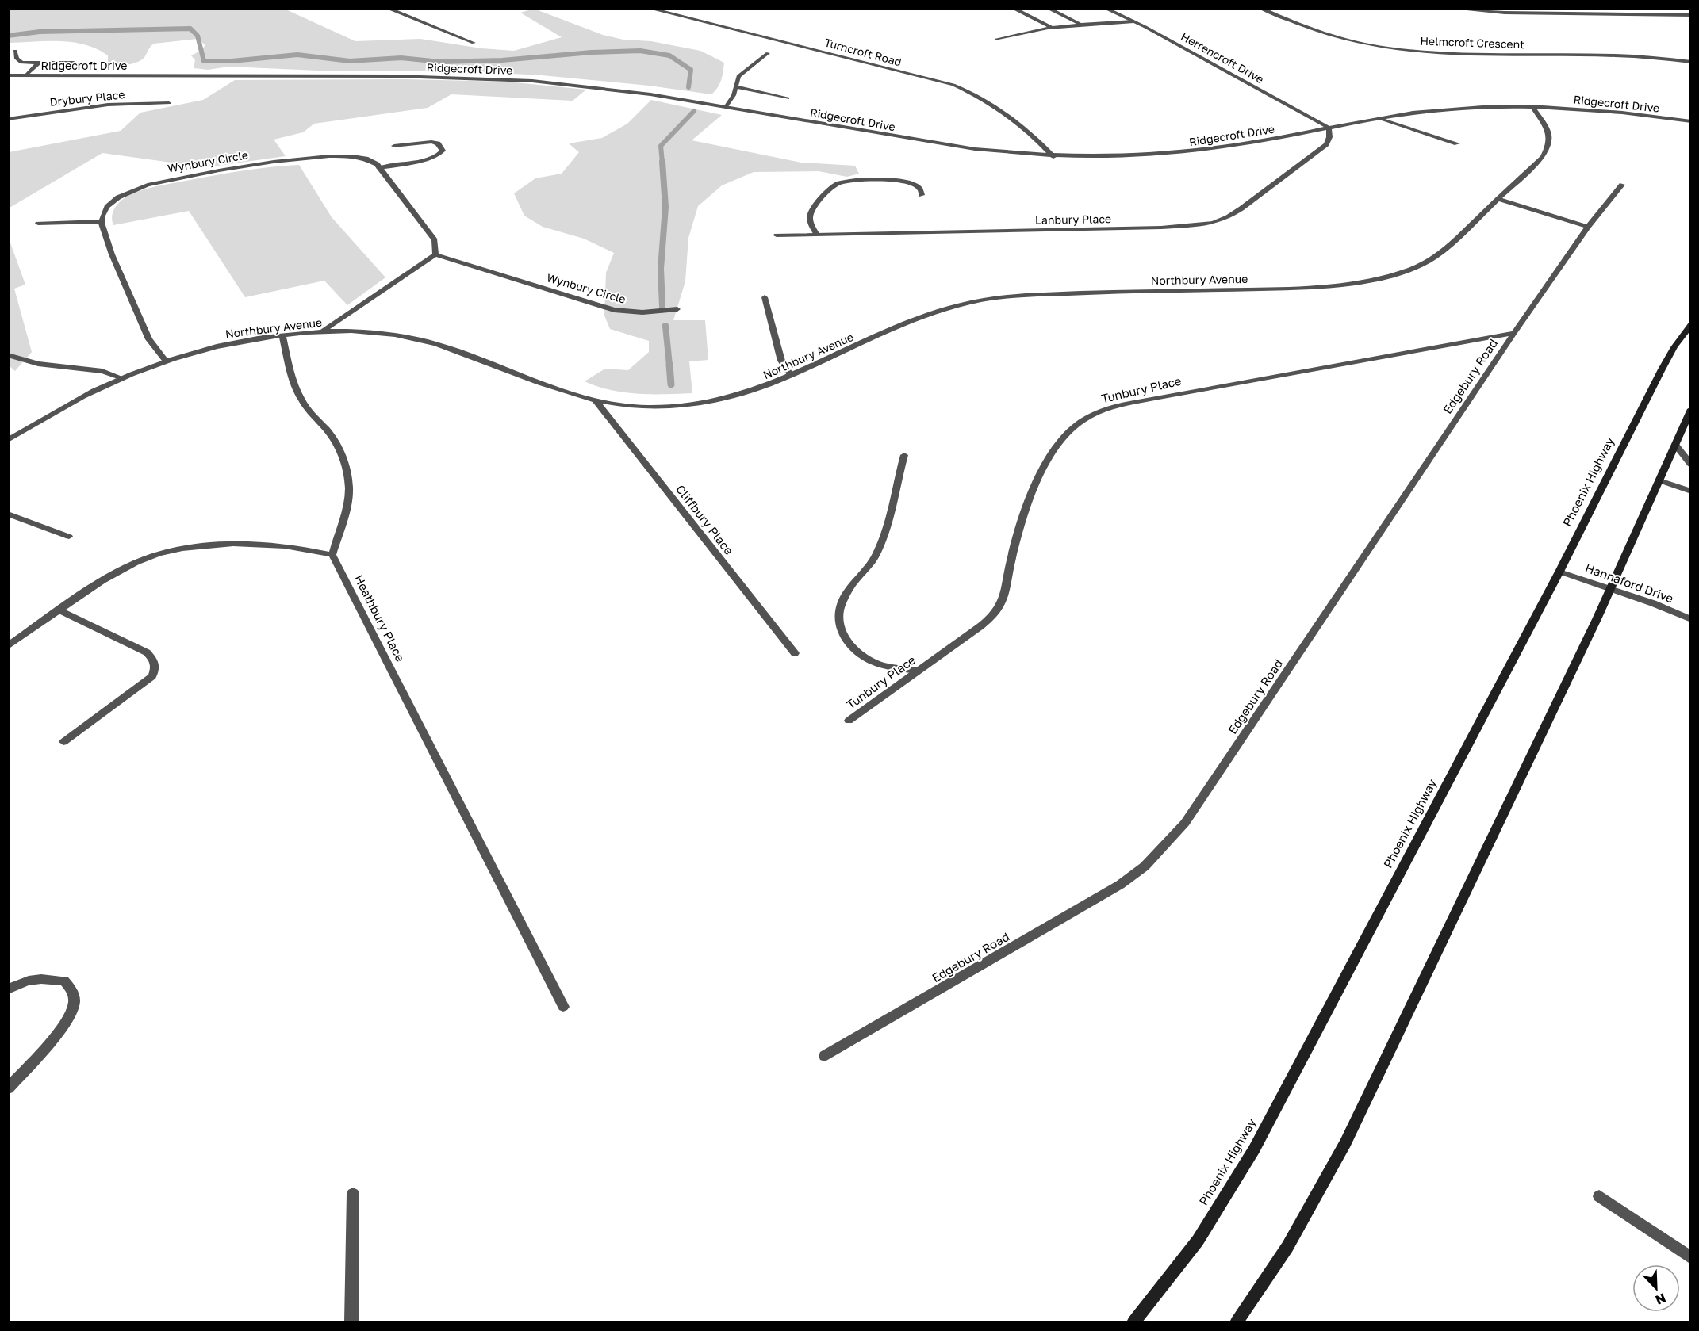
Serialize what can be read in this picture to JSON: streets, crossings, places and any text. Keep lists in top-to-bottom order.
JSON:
{
  "streets": {
    "main road": ["Phoenix Highway"],
    "street": [
      "Helmcroft Crescent",
      "Turncroft Road",
      "Herrencroft Drive",
      "Ridgecroft Drive",
      "Drybury Place",
      "Wynbury Circle",
      "Lanbury Place",
      "Northbury Avenue",
      "Edgebury Road",
      "Tunbury Place",
      "Cliffbury Place",
      "Hannaford Drive",
      "Heathbury Place"
    ]
  },
  "crossings": [
    ["Turncroft Road", "Ridgecroft Drive"],
    ["Herrencroft Drive", "Ridgecroft Drive"],
    ["Herrencroft Drive", "Lanbury Place"],
    ["Ridgecroft Drive", "Lanbury Place"],
    ["Ridgecroft Drive", "Northbury Avenue"],
    ["Northbury Avenue", "Cliffbury Place"],
    ["Edgebury Road", "Tunbury Place"],
    ["Phoenix Highway", "Hannaford Drive"]
  ],
  "north": "bottom right"
}
